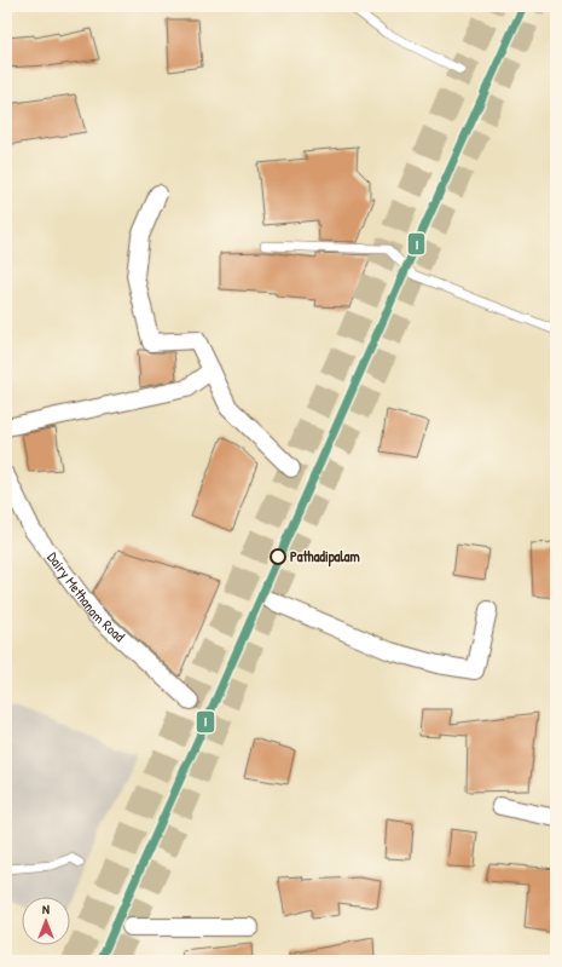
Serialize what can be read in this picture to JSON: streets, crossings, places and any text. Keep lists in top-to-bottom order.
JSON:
{
  "streets": {
    "street": ["Dairy Methanam Road"]
  },
  "places": ["Pathadipalam"],
  "lines": ["transit line I"],
  "north": "top"
}
